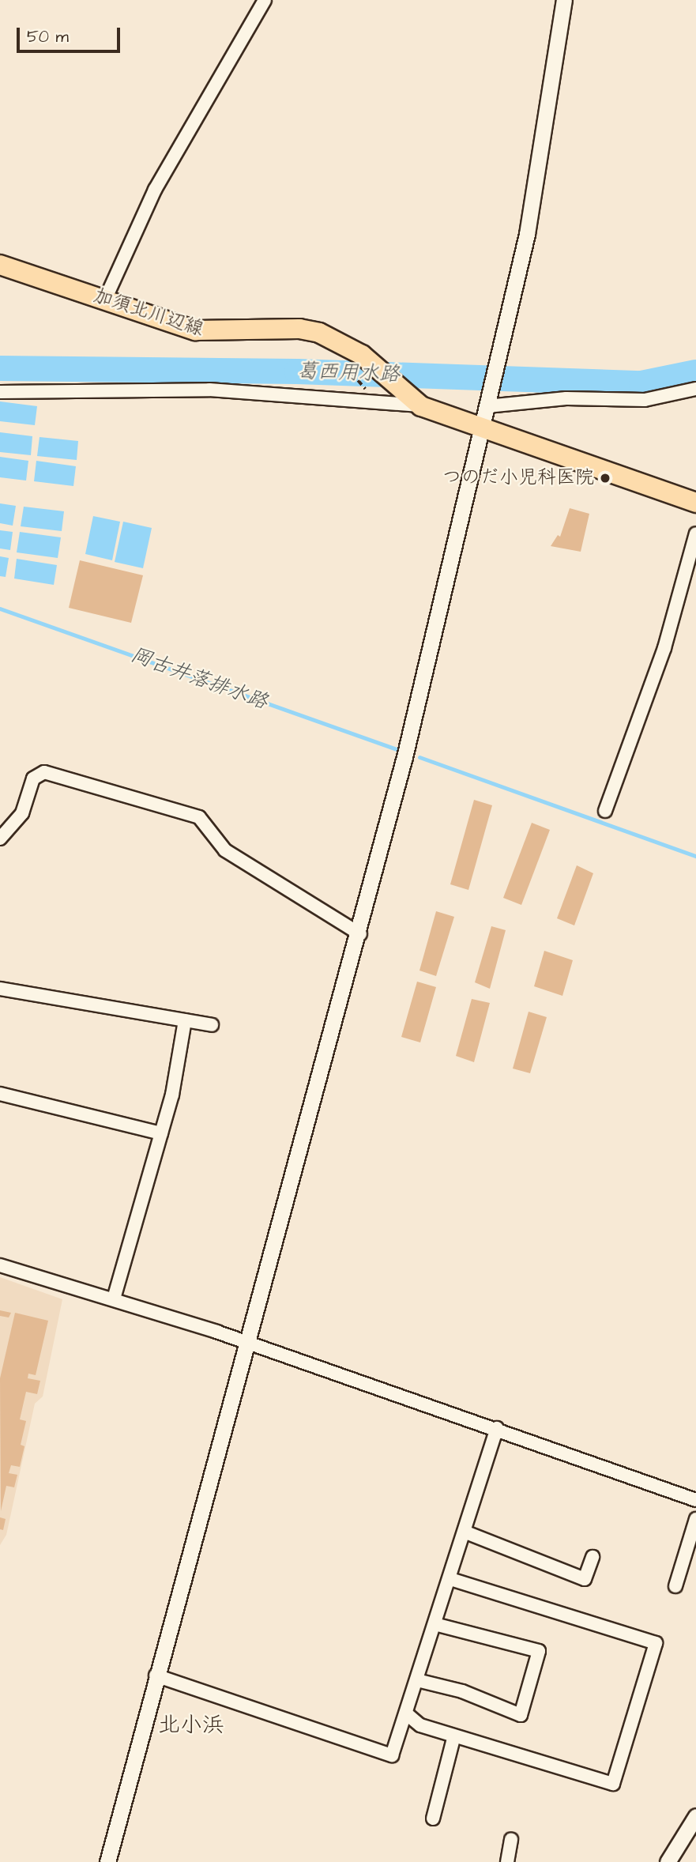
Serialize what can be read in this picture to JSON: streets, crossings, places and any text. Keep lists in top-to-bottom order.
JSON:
{
  "streets": {
    "main road": ["加須北川辺線"]
  },
  "districts": ["北小浜"],
  "water": ["葛西用水路", "岡古井落排水路"],
  "places": ["つのだ小児科医院"],
  "scale_bar": "50 m"
}
